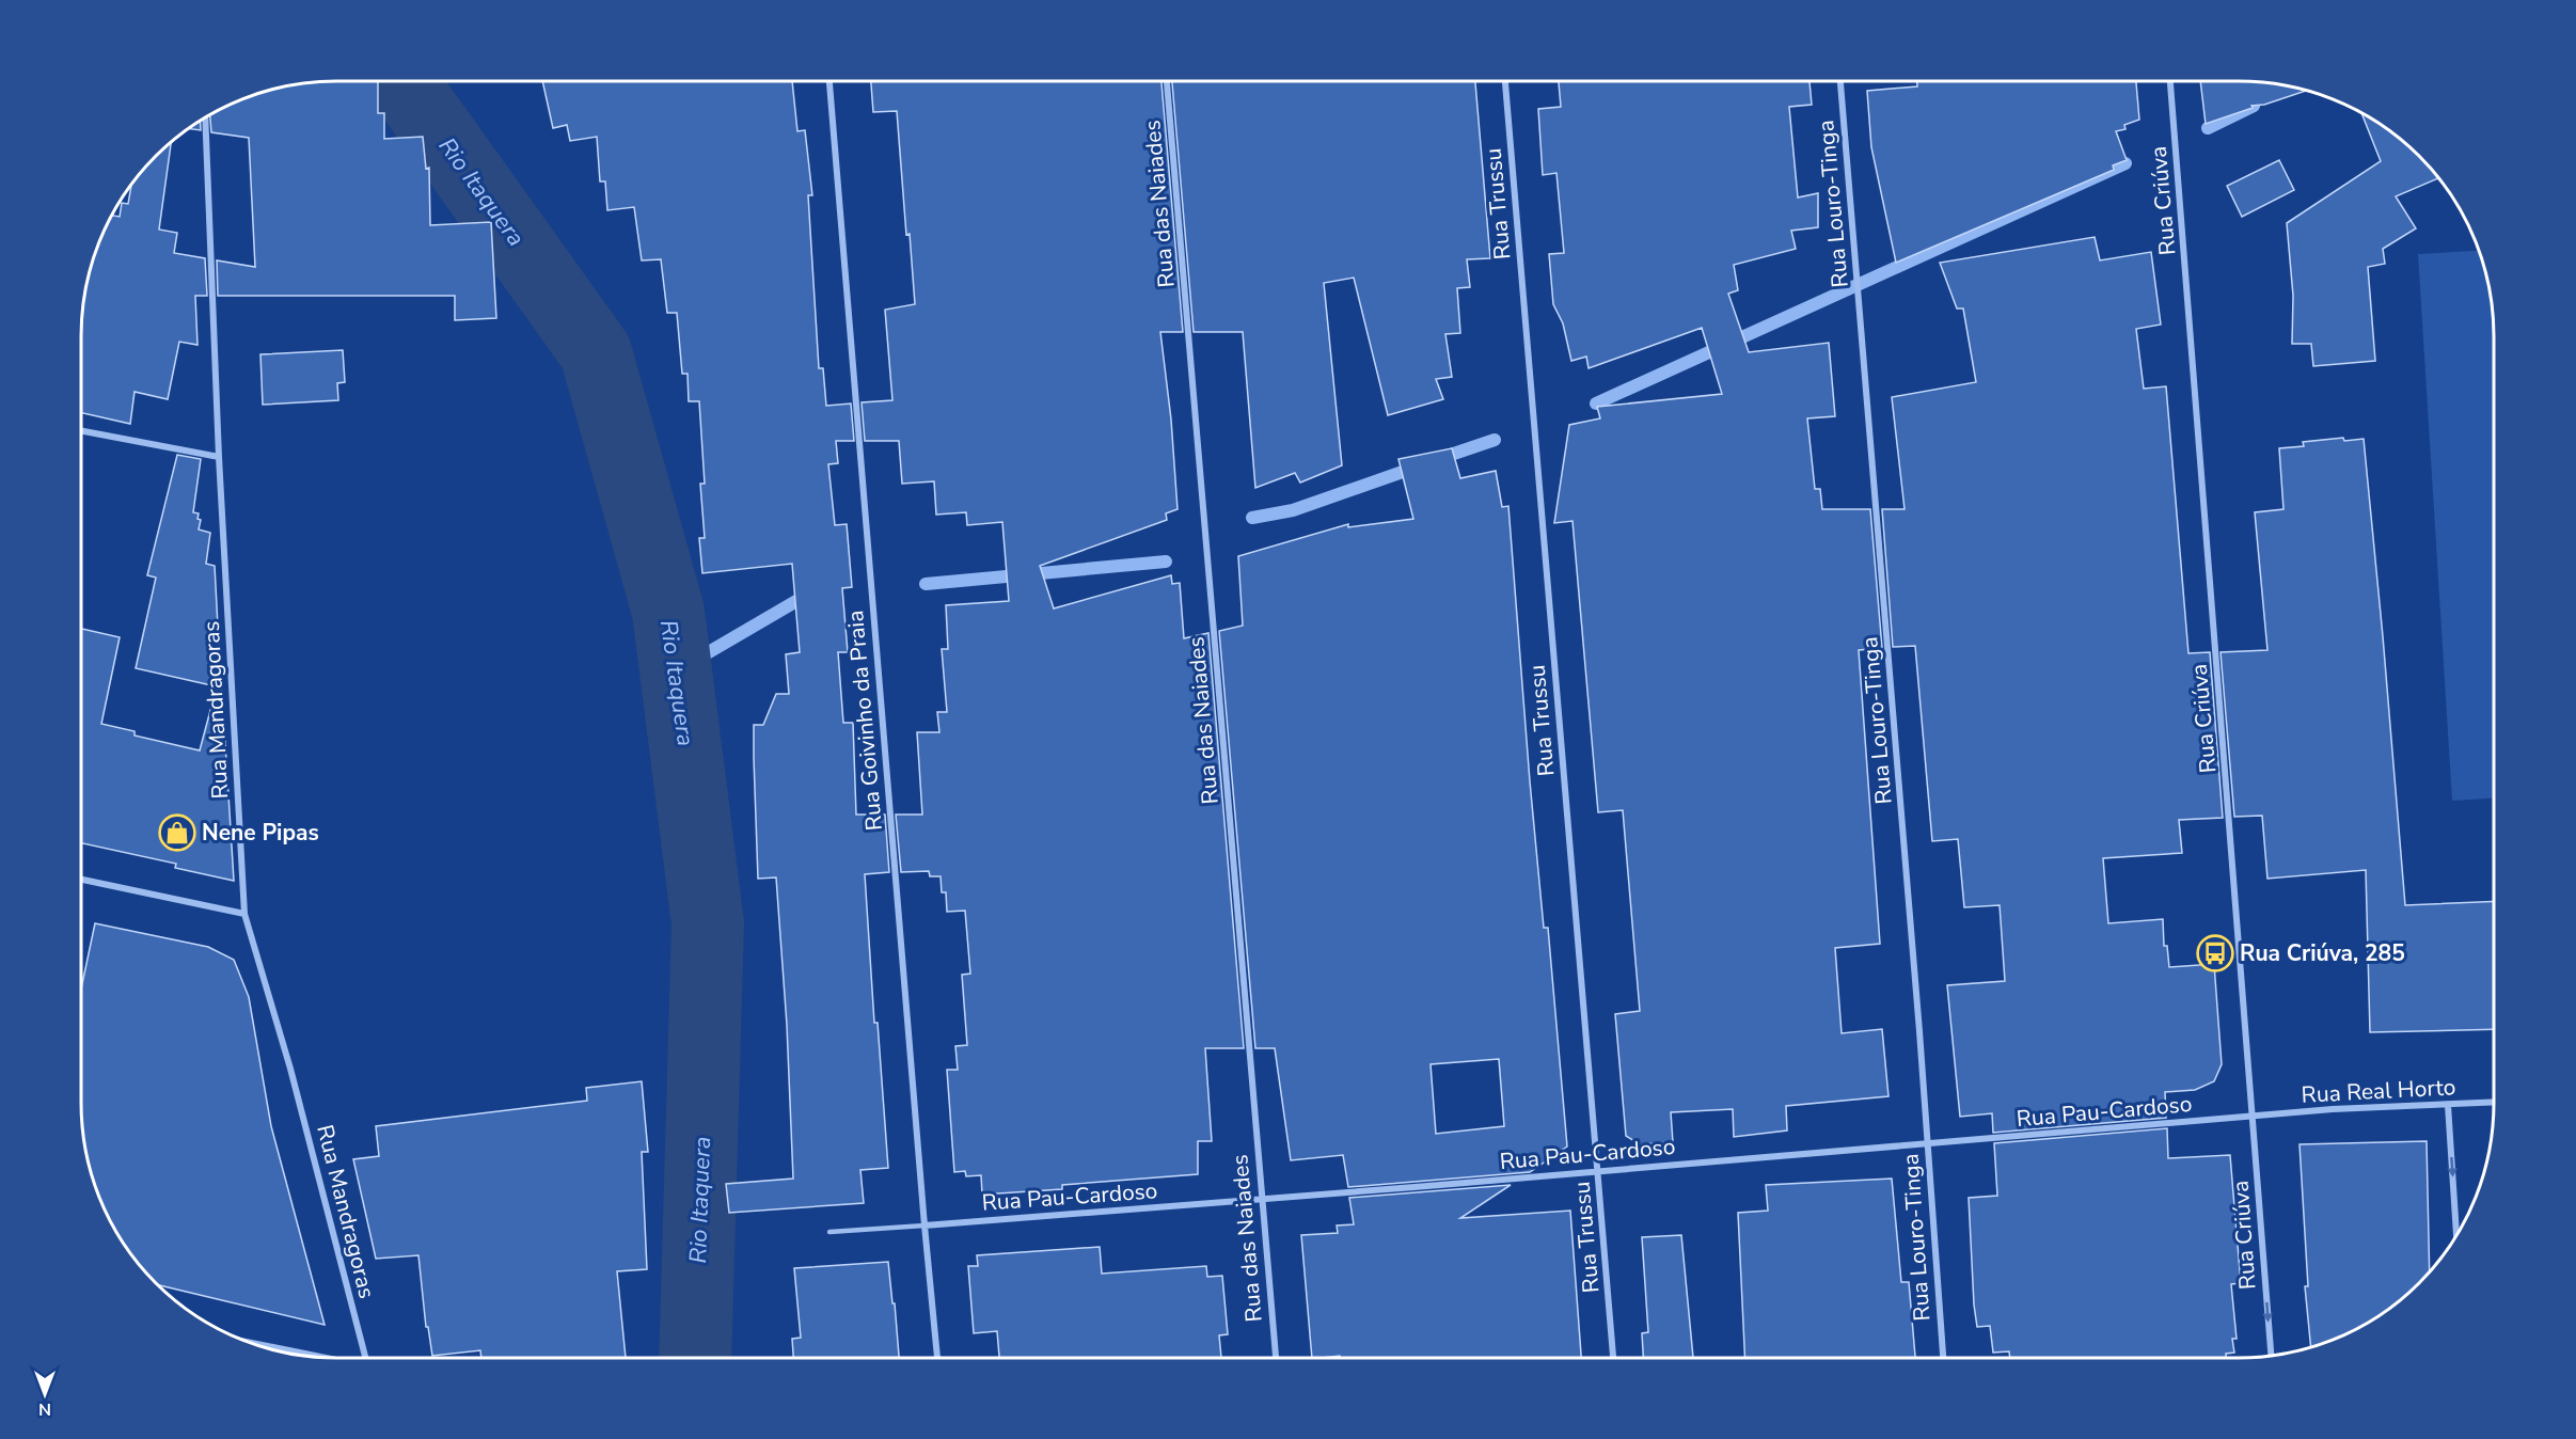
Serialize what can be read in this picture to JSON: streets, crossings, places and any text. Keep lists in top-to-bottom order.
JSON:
{
  "streets": {
    "street": [
      "Rua Criúva",
      "Rua das Naiades",
      "Rua Trussu",
      "Rua Louro-Tinga",
      "Rua Mandragoras",
      "Rua Goivinho da Praia",
      "Rua Real Horto",
      "Rua Pau-Cardoso"
    ]
  },
  "crossings": [
    ["Rua Criúva", "Rua Real Horto"],
    ["Rua Criúva", "Rua Pau-Cardoso"],
    ["Rua das Naiades", "Rua Pau-Cardoso"],
    ["Rua Trussu", "Rua Pau-Cardoso"],
    ["Rua Louro-Tinga", "Rua Pau-Cardoso"],
    ["Rua Goivinho da Praia", "Rua Pau-Cardoso"],
    ["Rua Real Horto", "Rua Pau-Cardoso"]
  ],
  "water": ["Rio Itaquera"],
  "places": {
    "shop": ["Nene Pipas"],
    "bus stop": ["Rua Criúva, 285"]
  },
  "north": "bottom"
}
